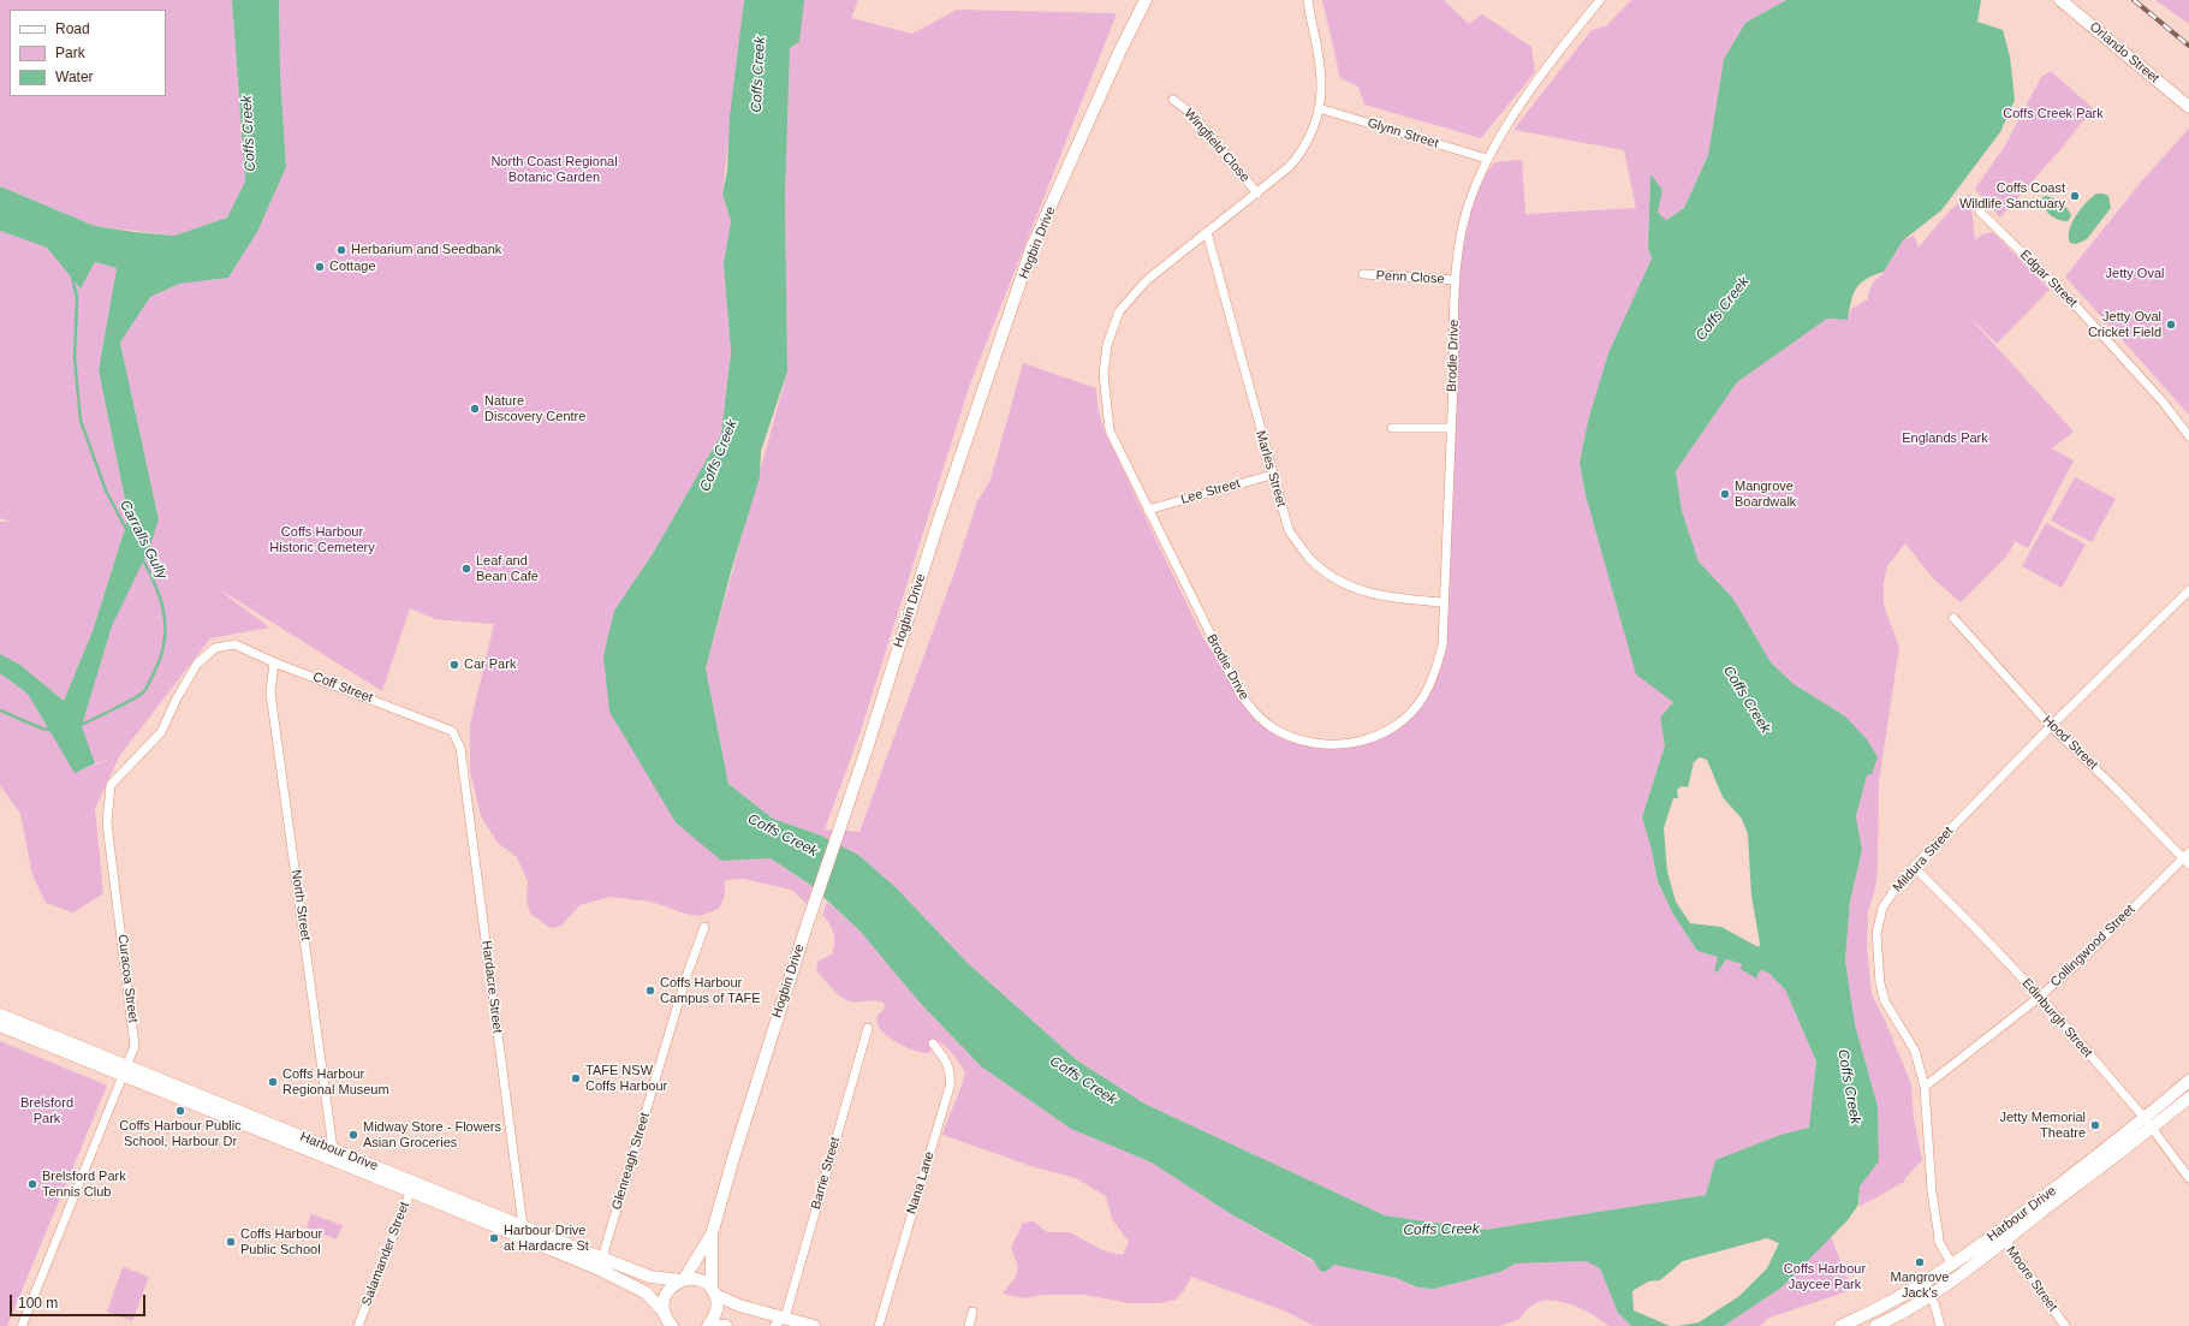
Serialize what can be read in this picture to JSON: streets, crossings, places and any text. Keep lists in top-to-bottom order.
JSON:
{
  "streets": {
    "street": [
      "Orlando Street",
      "Glynn Street",
      "Wingfield Close",
      "Hogbin Drive",
      "Penn Close",
      "Edgar Street",
      "Brodie Drive",
      "Marles Street",
      "Lee Street",
      "Coff Street",
      "Hood Street",
      "Mildura Street",
      "North Street",
      "Collingwood Street",
      "Curacoa Street",
      "Hardacre Street",
      "Edinburgh Street",
      "Harbour Drive",
      "Glenreagh Street",
      "Barrie Street",
      "Nana Lane",
      "Salamander Street",
      "Moore Street"
    ]
  },
  "crossings": [
    ["Glynn Street", "Brodie Drive"],
    ["Wingfield Close", "Brodie Drive"],
    ["Hogbin Drive", "Harbour Drive"],
    ["Penn Close", "Brodie Drive"],
    ["Brodie Drive", "Marles Street"],
    ["Brodie Drive", "Lee Street"],
    ["Marles Street", "Lee Street"],
    ["Coff Street", "North Street"],
    ["Coff Street", "Curacoa Street"],
    ["Coff Street", "Hardacre Street"],
    ["Hood Street", "Mildura Street"],
    ["Hood Street", "Collingwood Street"],
    ["Mildura Street", "Collingwood Street"],
    ["Mildura Street", "Edinburgh Street"],
    ["Mildura Street", "Harbour Drive"],
    ["North Street", "Harbour Drive"],
    ["Collingwood Street", "Edinburgh Street"],
    ["Curacoa Street", "Harbour Drive"],
    ["Hardacre Street", "Harbour Drive"],
    ["Edinburgh Street", "Harbour Drive"],
    ["Harbour Drive", "Glenreagh Street"],
    ["Harbour Drive", "Salamander Street"],
    ["Harbour Drive", "Moore Street"]
  ],
  "water": ["Coffs Creek", "Carralls Gully"],
  "parks": [
    "Coffs Creek Park",
    "North Coast Regional Botanic Garden",
    "Jetty Oval",
    "Englands Park",
    "Coffs Harbour Historic Cemetery",
    "Brelsford Park",
    "Coffs Harbour Jaycee Park"
  ],
  "places": [
    "Coffs Coast Wildlife Sanctuary",
    "Herbarium and Seedbank",
    "Cottage",
    "Jetty Oval Cricket Field",
    "Nature Discovery Centre",
    "Mangrove Boardwalk",
    "Leaf and Bean Cafe",
    "Car Park",
    "Coffs Harbour Campus of TAFE",
    "TAFE NSW Coffs Harbour",
    "Coffs Harbour Regional Museum",
    "Coffs Harbour Public School, Harbour Dr",
    "Jetty Memorial Theatre",
    "Midway Store - Flowers Asian Groceries",
    "Brelsford Park Tennis Club",
    "Harbour Drive at Hardacre St",
    "Coffs Harbour Public School",
    "Mangrove Jack's"
  ],
  "legend": ["Road", "Park", "Water"],
  "scale_bar": "100 m"
}
